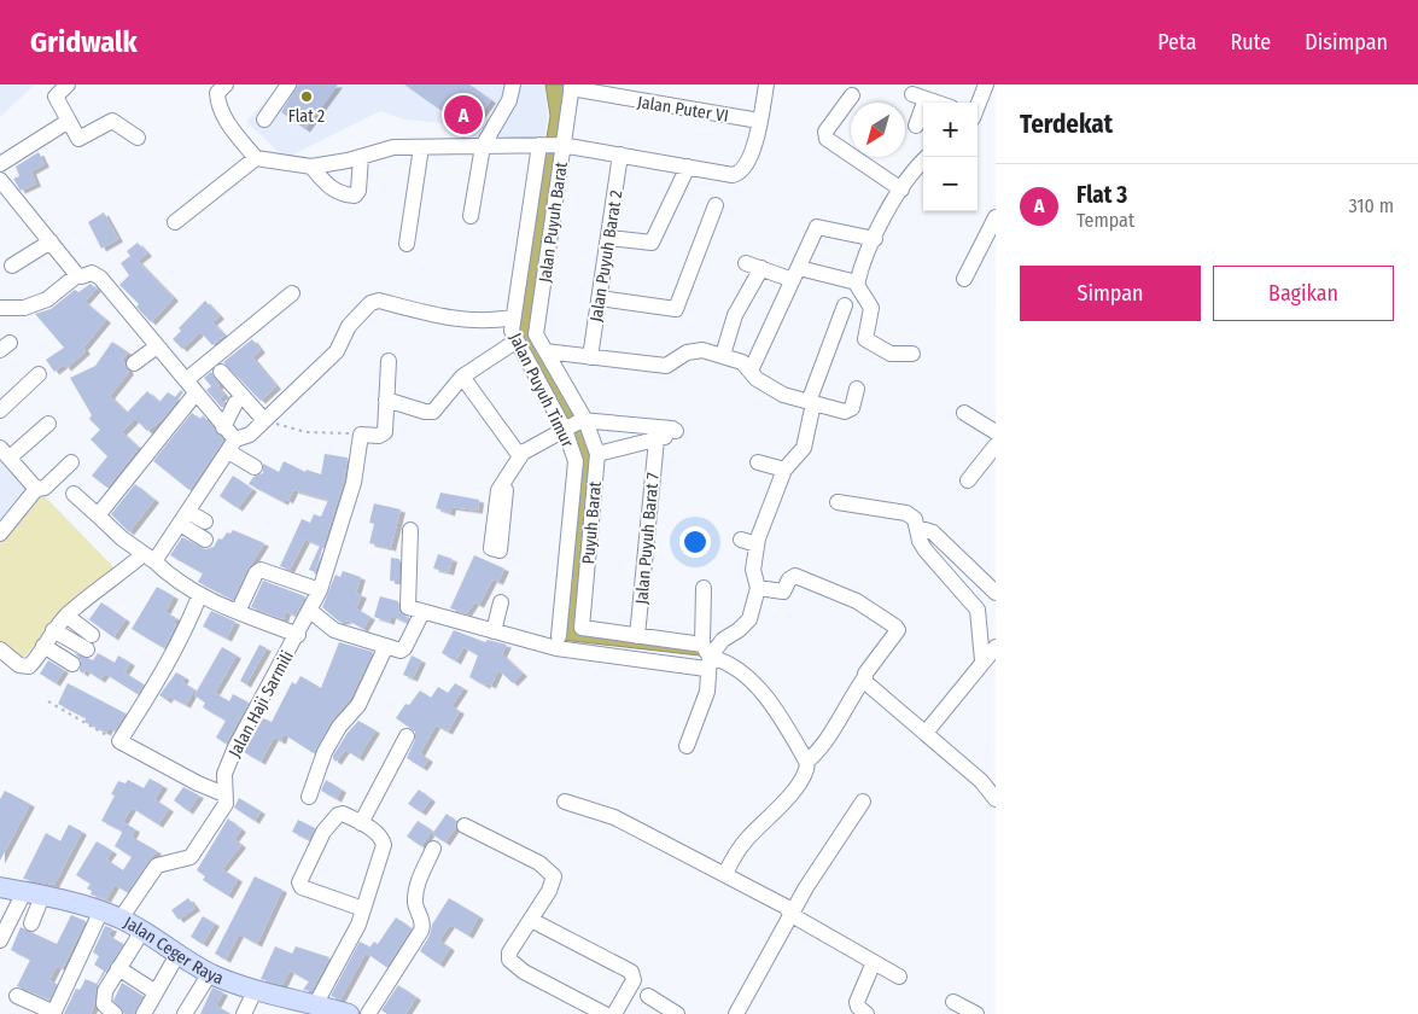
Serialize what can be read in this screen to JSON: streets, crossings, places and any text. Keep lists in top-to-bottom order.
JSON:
{
  "streets": {
    "main road": ["Jalan Ceger Raya"],
    "street": [
      "Jalan Puter VI",
      "Jalan Puyuh Barat",
      "Jalan Puyuh Barat 2",
      "Jalan Puyuh Timur",
      "Puyuh Barat",
      "Jalan Puyuh Barat 7",
      "Jalan Haji Sarmili"
    ]
  },
  "crossings": [
    ["Jalan Puter VI", "Jalan Puyuh Barat"],
    ["Jalan Puyuh Barat", "Jalan Puyuh Barat 2"],
    ["Jalan Puyuh Barat", "Puyuh Barat"],
    ["Puyuh Barat", "Jalan Puyuh Barat 7"],
    ["Jalan Haji Sarmili", "Jalan Ceger Raya"]
  ],
  "places": ["Flat 2"],
  "north": "bottom left",
  "page": {
    "header": "Gridwalk",
    "nav": ["Peta", "Rute", "Disimpan"],
    "heading": "Terdekat",
    "pins": "A",
    "map_buttons": ["+", "−"],
    "list": [
      {
        "mark": "A",
        "name": "Flat 3",
        "note": "Tempat",
        "value": "310 m"
      }
    ],
    "buttons": ["Simpan", "Bagikan"]
  }
}
